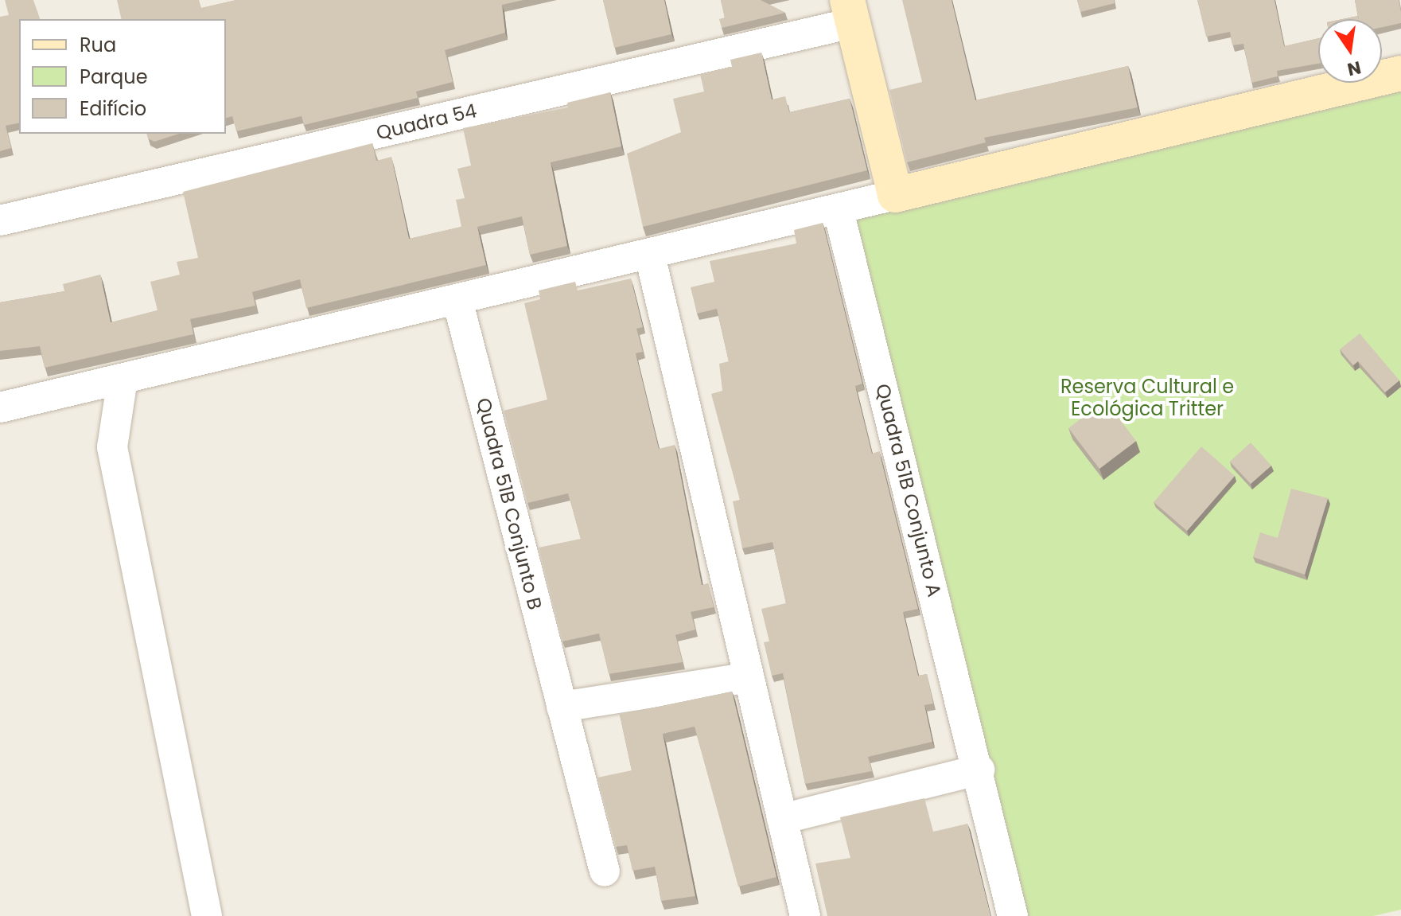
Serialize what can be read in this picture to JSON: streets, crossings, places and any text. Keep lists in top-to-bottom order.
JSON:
{
  "streets": {
    "street": ["Quadra 54", "Quadra 51B Conjunto A", "Quadra 51B Conjunto B"]
  },
  "parks": ["Reserva Cultural e Ecológica Tritter"],
  "legend": ["Rua", "Parque", "Edifício"],
  "north": "bottom"
}
